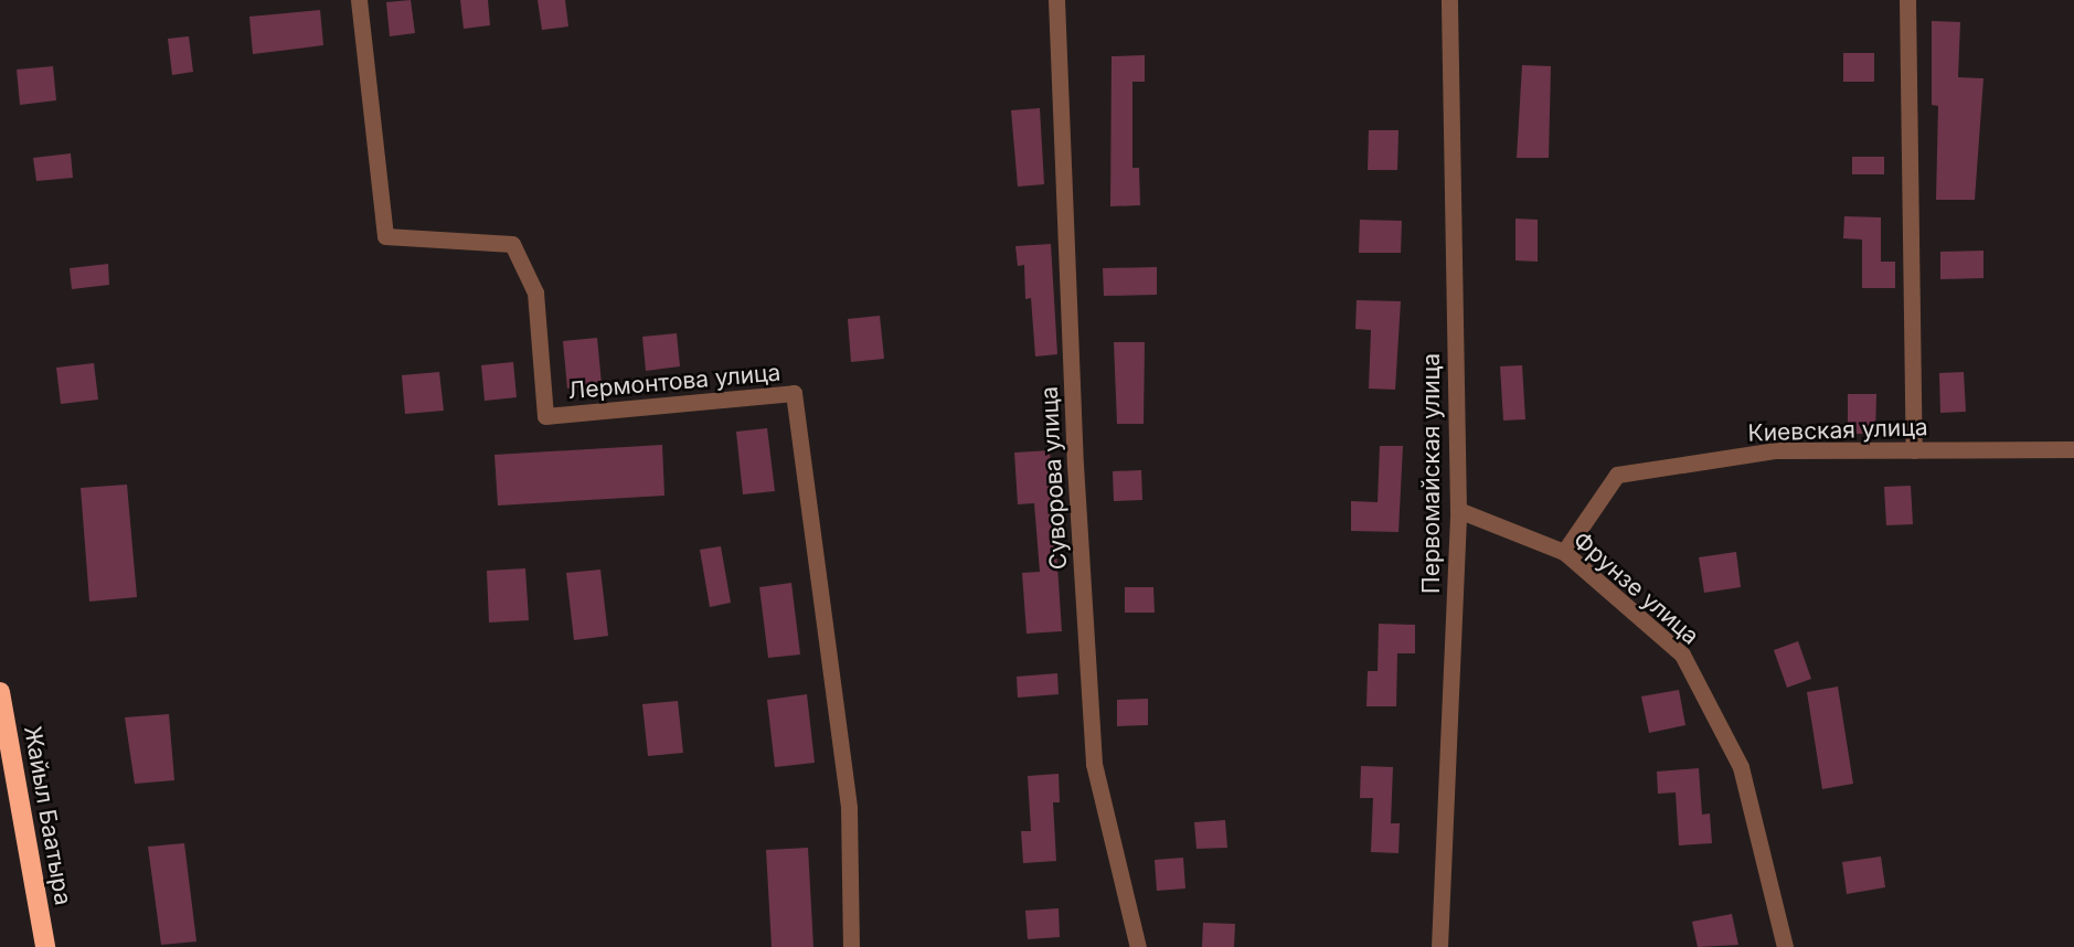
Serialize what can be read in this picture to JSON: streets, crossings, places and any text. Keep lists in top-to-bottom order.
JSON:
{
  "streets": {
    "highway": ["Жайыл Баатыра"],
    "street": [
      "Лермонтова улица",
      "Киевская улица",
      "Первомайская улица",
      "Суворова улица",
      "Фрунзе улица"
    ]
  },
  "crossings": [
    ["Киевская улица", "Фрунзе улица"],
    ["Первомайская улица", "Фрунзе улица"]
  ]
}
